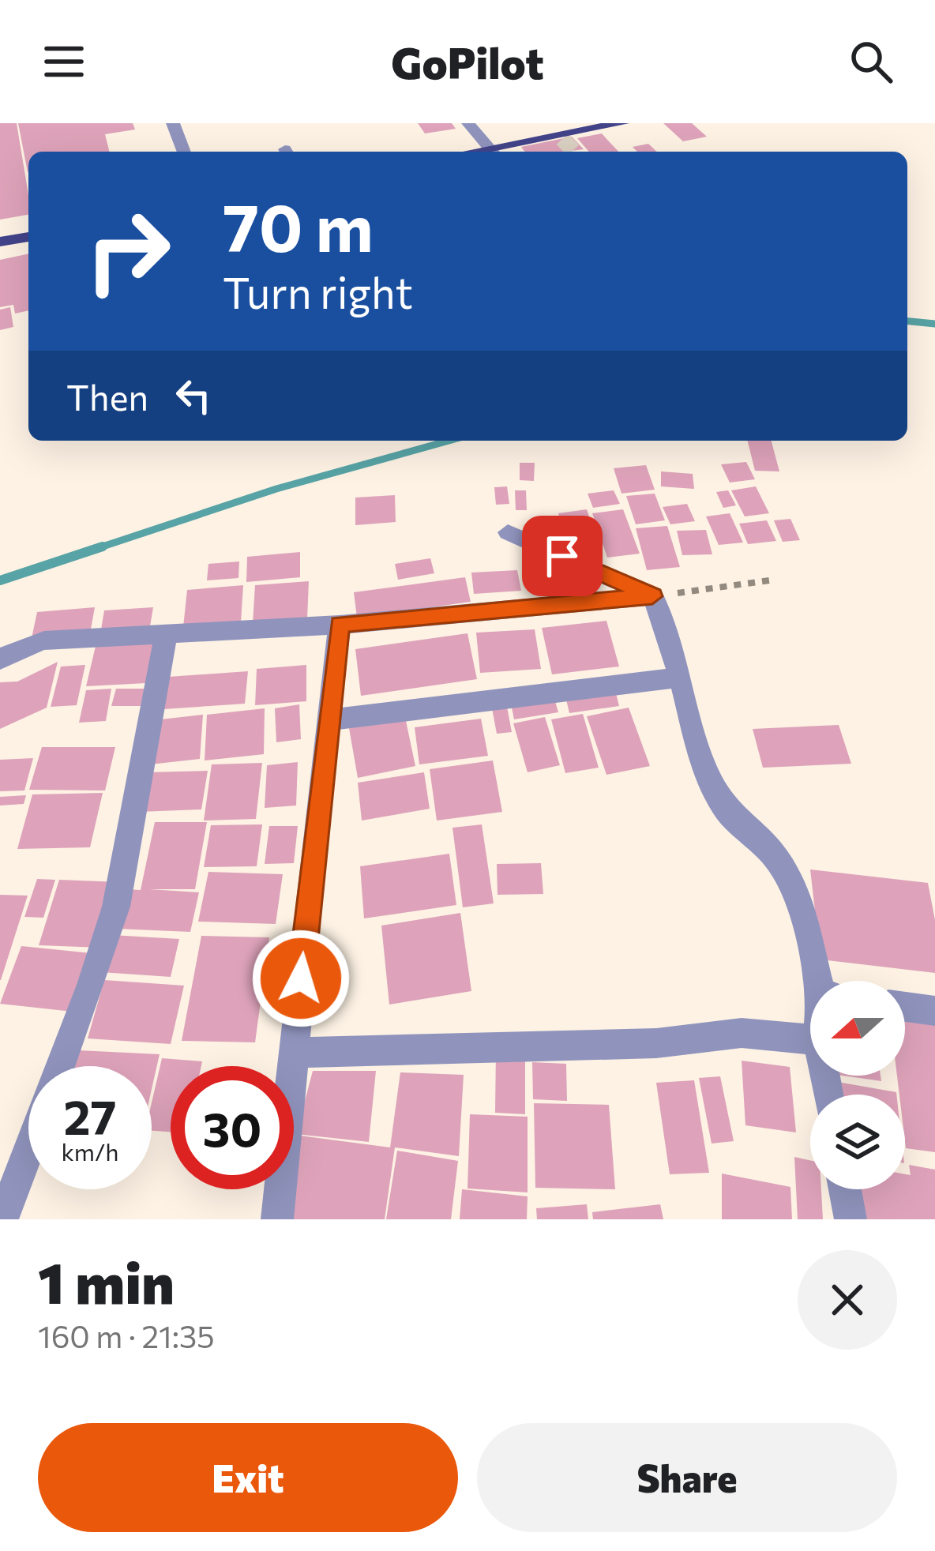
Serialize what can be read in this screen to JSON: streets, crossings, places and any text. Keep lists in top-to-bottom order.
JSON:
{
  "north": "left",
  "page": {
    "header": "GoPilot",
    "turn": ["70 m", "Turn right"],
    "then": "Then",
    "speed": "27 km/h",
    "limit": "30",
    "heading": ["1 min", "160 m · 21:35"],
    "buttons": ["Exit", "Share"]
  }
}
